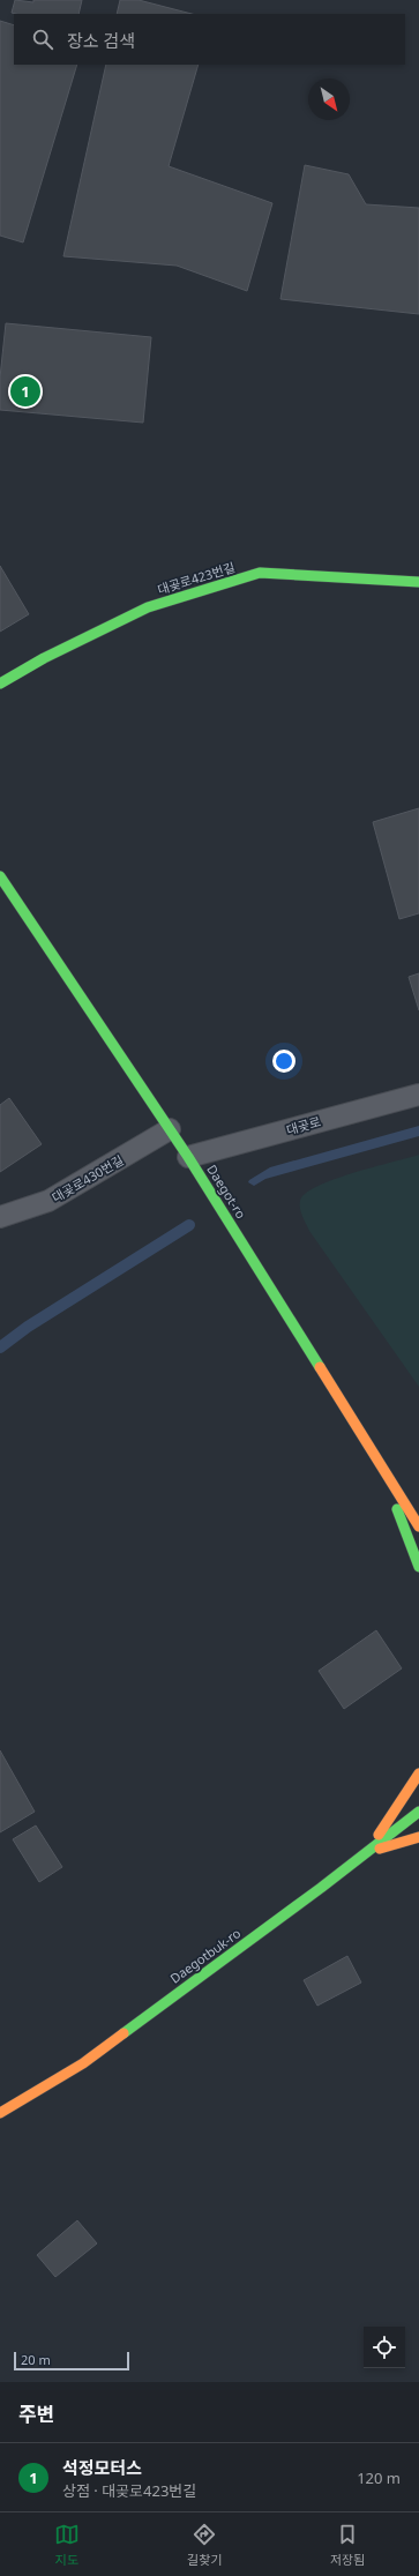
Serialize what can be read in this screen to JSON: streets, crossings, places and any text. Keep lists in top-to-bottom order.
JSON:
{
  "streets": {
    "street": ["대곶로423번길", "Daegot-ro", "Daegotbuk-ro"],
    "lane": ["대곶로", "대곶로430번길"]
  },
  "crossings": [
    ["대곶로", "Daegot-ro"],
    ["대곶로430번길", "Daegot-ro"]
  ],
  "scale_bar": "20 m",
  "north": "bottom right",
  "page": {
    "search": "장소 검색",
    "pins": "1",
    "scale": "20 m",
    "heading": "주변",
    "list": [
      {
        "mark": "1",
        "name": "석정모터스",
        "note": "상점 · 대곶로423번길",
        "value": "120 m"
      }
    ],
    "nav": ["지도", "길찾기", "저장됨"]
  }
}
